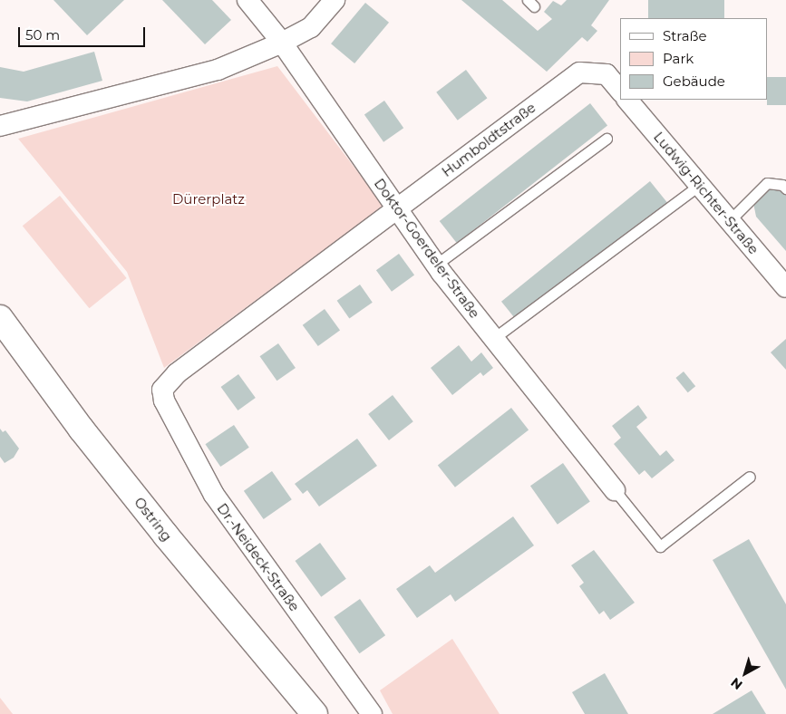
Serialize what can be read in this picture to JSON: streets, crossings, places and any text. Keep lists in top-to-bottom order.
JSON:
{
  "streets": {
    "main road": ["Ostring"],
    "street": [
      "Humboldtstraße",
      "Ludwig-Richter-Straße",
      "Doktor-Goerdeler-Straße",
      "Dr.-Neideck-Straße"
    ]
  },
  "crossings": [
    ["Humboldtstraße", "Doktor-Goerdeler-Straße"],
    ["Humboldtstraße", "Dr.-Neideck-Straße"],
    ["Doktor-Goerdeler-Straße", "Dr.-Neideck-Straße"]
  ],
  "parks": ["Dürerplatz"],
  "legend": ["Straße", "Park", "Gebäude"],
  "scale_bar": "50 m",
  "north": "bottom left"
}
